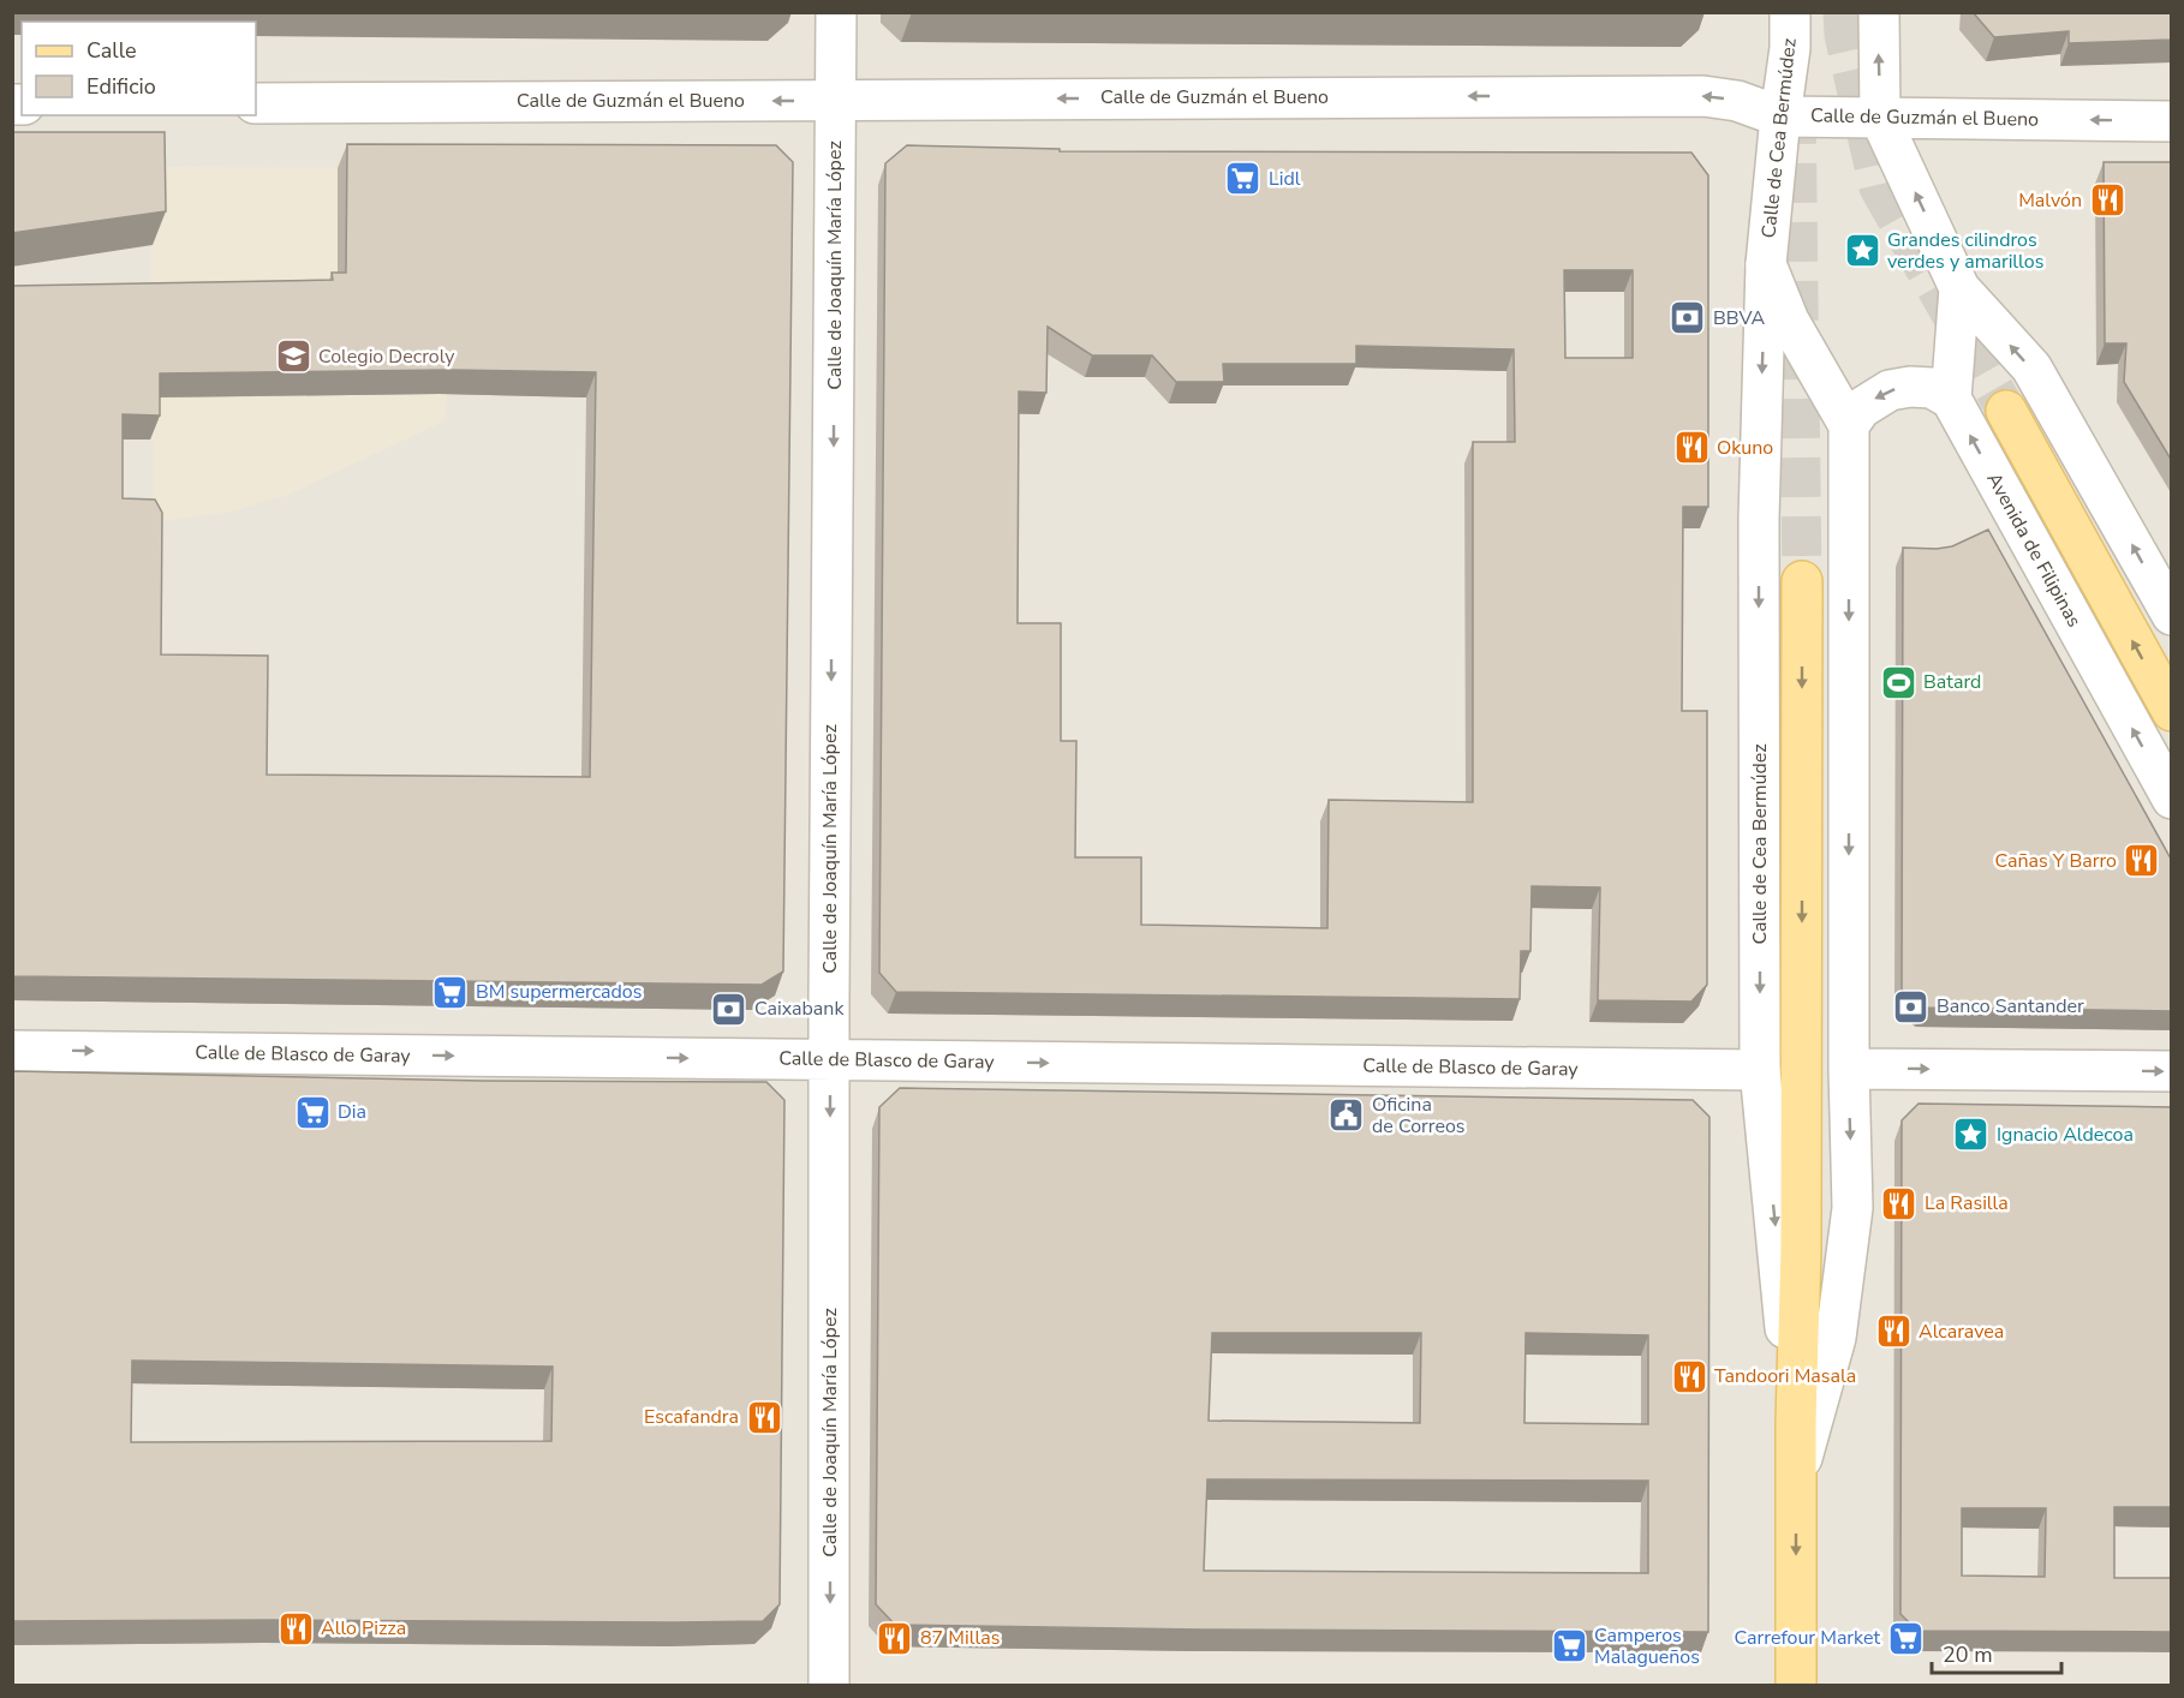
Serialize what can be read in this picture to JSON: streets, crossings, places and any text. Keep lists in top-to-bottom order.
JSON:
{
  "streets": {
    "main road": ["Calle de Cea Bermúdez"],
    "street": [
      "Calle de Guzmán el Bueno",
      "Calle de Joaquín María López",
      "Avenida de Filipinas",
      "Calle de Blasco de Garay"
    ]
  },
  "crossings": [
    ["Calle de Guzmán el Bueno", "Calle de Cea Bermúdez"],
    ["Calle de Guzmán el Bueno", "Calle de Joaquín María López"],
    ["Calle de Cea Bermúdez", "Calle de Blasco de Garay"],
    ["Calle de Joaquín María López", "Calle de Blasco de Garay"]
  ],
  "one_way": [
    "Calle de Guzmán el Bueno",
    "Calle de Cea Bermúdez",
    "Calle de Joaquín María López",
    "Calle de Blasco de Garay"
  ],
  "places": {
    "supermarket": [
      "Lidl",
      "BM supermercados",
      "Dia",
      "Carrefour Market",
      "Camperos Malagueños"
    ],
    "restaurant": [
      "Malvón",
      "Okuno",
      "Cañas Y Barro",
      "La Rasilla",
      "Alcaravea",
      "Tandoori Masala",
      "Escafandra",
      "Allo Pizza",
      "87 Millas"
    ],
    "place": ["Grandes cilindros verdes y amarillos", "Ignacio Aldecoa"],
    "bank": ["BBVA", "Banco Santander", "Caixabank"],
    "school or university": ["Colegio Decroly"],
    "sports": ["Batard"],
    "public building": ["Oficina de Correos"]
  },
  "legend": ["Calle", "Edificio"],
  "scale_bar": "20 m"
}
